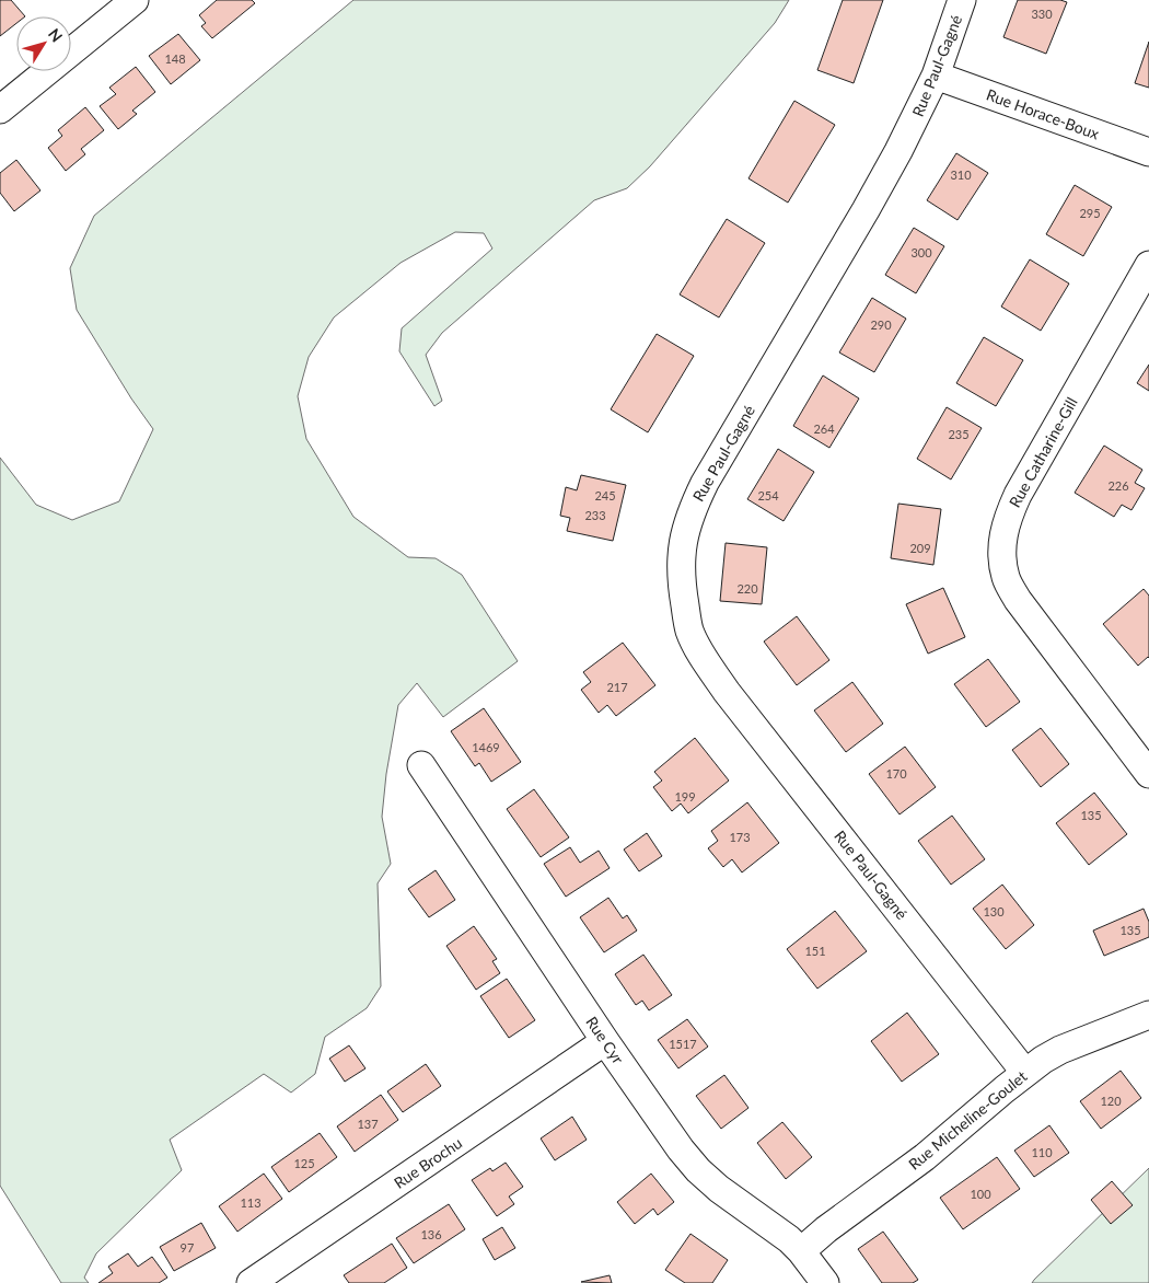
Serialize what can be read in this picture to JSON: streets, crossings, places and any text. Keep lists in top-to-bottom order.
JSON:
{
  "streets": {
    "street": [
      "Rue Paul-Gagné",
      "Rue Horace-Boux",
      "Rue Catharine-Gill",
      "Rue Cyr",
      "Rue Micheline-Goulet",
      "Rue Brochu"
    ]
  },
  "crossings": [
    ["Rue Paul-Gagné", "Rue Horace-Boux"],
    ["Rue Paul-Gagné", "Rue Micheline-Goulet"],
    ["Rue Cyr", "Rue Micheline-Goulet"],
    ["Rue Cyr", "Rue Brochu"]
  ],
  "house_numbers": [
    "330",
    "148",
    "310",
    "295",
    "300",
    "290",
    "264",
    "235",
    "226",
    "245",
    "254",
    "233",
    "209",
    "220",
    "217",
    "1469",
    "170",
    "199",
    "135",
    "173",
    "130",
    "135",
    "151",
    "1517",
    "120",
    "137",
    "110",
    "125",
    "100",
    "113",
    "136",
    "97"
  ],
  "north": "top right"
}
